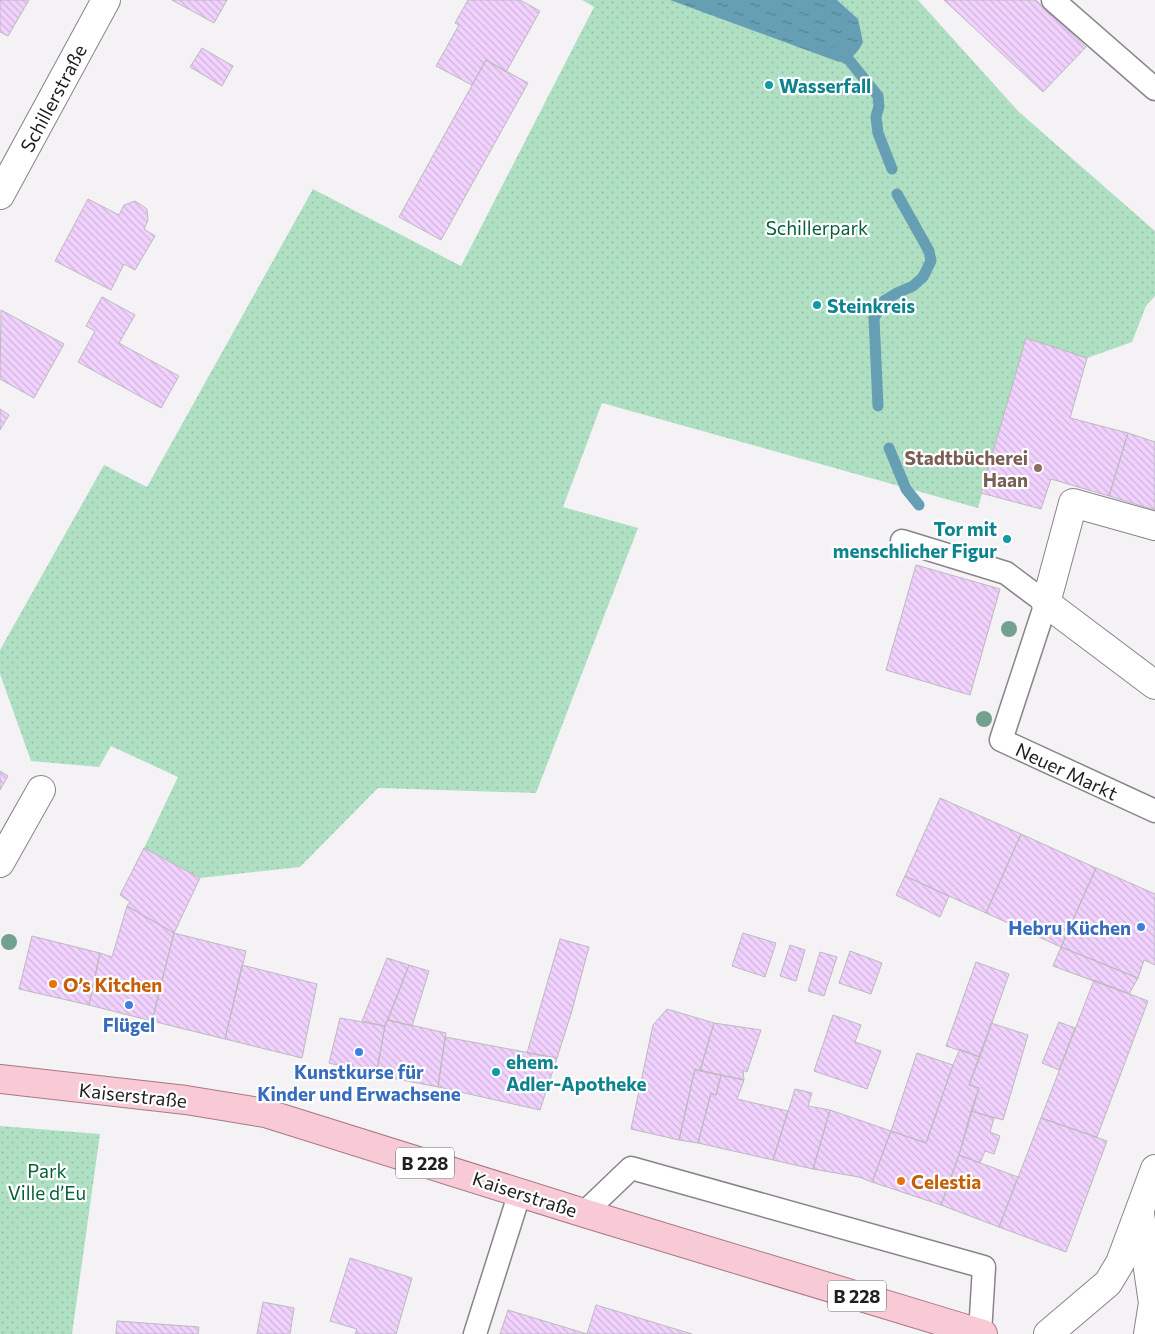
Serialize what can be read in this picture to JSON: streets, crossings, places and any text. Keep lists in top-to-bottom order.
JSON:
{
  "streets": {
    "main road": ["Kaiserstraße", "B 228"],
    "street": ["Schillerstraße", "Neuer Markt"]
  },
  "parks": ["Schillerpark", "Park Ville d’Eu"],
  "places": [
    "Wasserfall",
    "Steinkreis",
    "Stadtbücherei Haan",
    "Tor mit menschlicher Figur",
    "Hebru Küchen",
    "O’s Kitchen",
    "Flügel",
    "Kunstkurse für Kinder und Erwachsene",
    "ehem. Adler-Apotheke",
    "Celestia"
  ]
}
